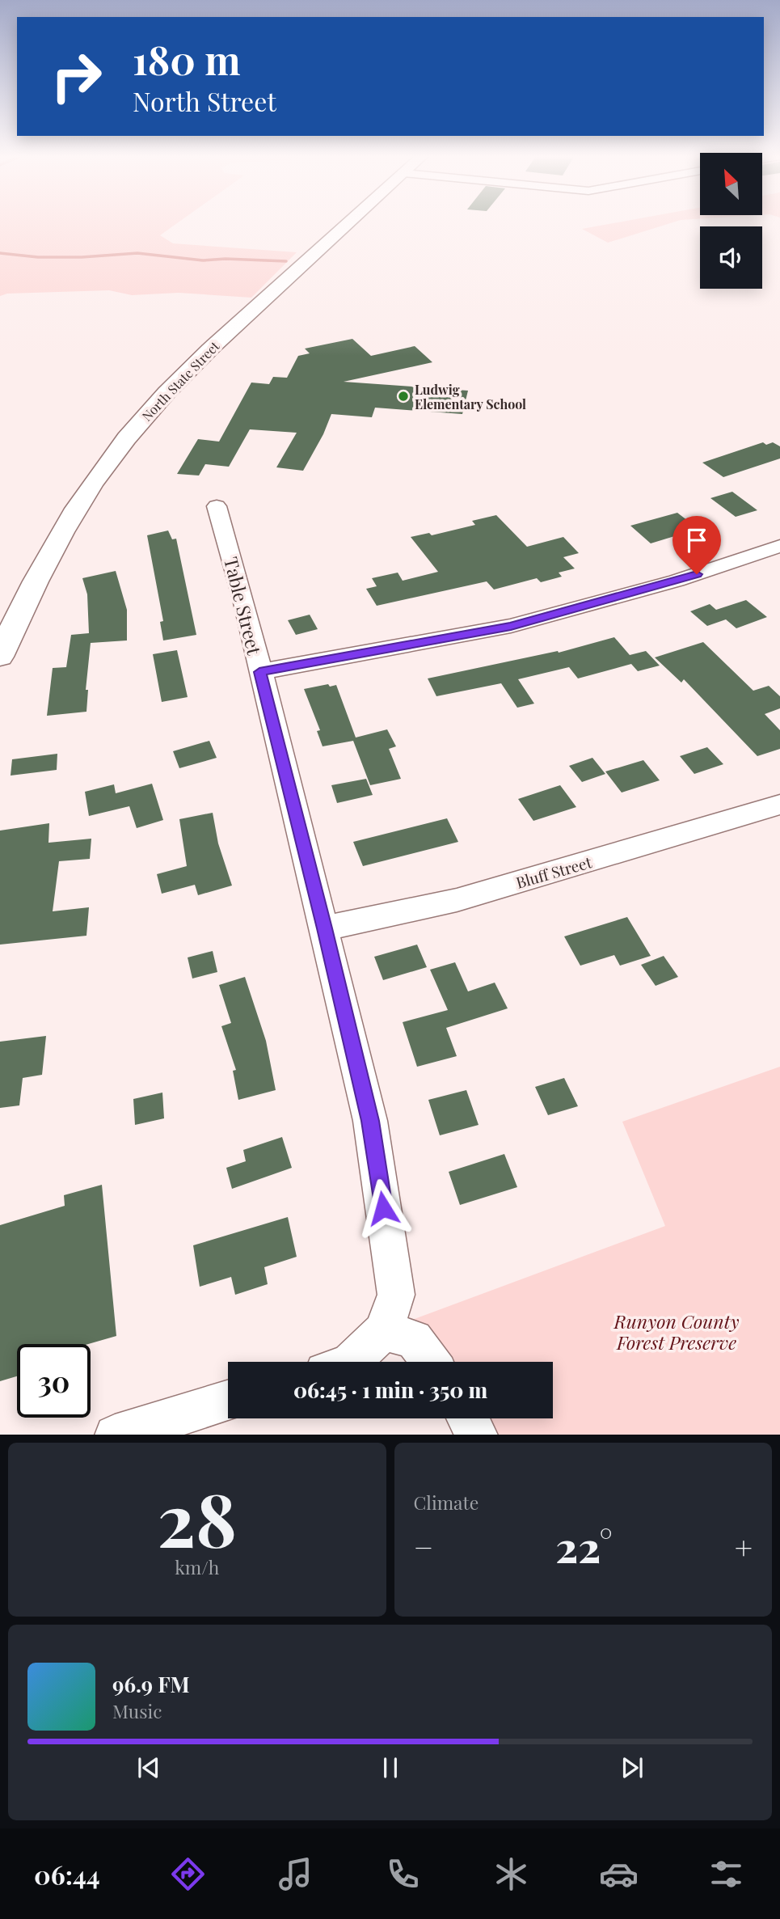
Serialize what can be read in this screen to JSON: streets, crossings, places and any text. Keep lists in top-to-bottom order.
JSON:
{
  "streets": {
    "main road": ["North State Street"],
    "street": ["Table Street", "Bluff Street"]
  },
  "crossings": [
    ["Table Street", "Bluff Street"]
  ],
  "parks": ["Runyon County Forest Preserve"],
  "places": ["Ludwig Elementary School"],
  "north": "top left",
  "page": {
    "turn": ["180 m", "North Street"],
    "limit": "30",
    "trip": "06:45 · 1 min · 350 m",
    "tile": [
      ["28", "km/h"],
      "Climate"
    ],
    "heat": ["−", "22°", "+"],
    "song": ["96.9 FM", "Music"],
    "tabs": "06:44"
  }
}
